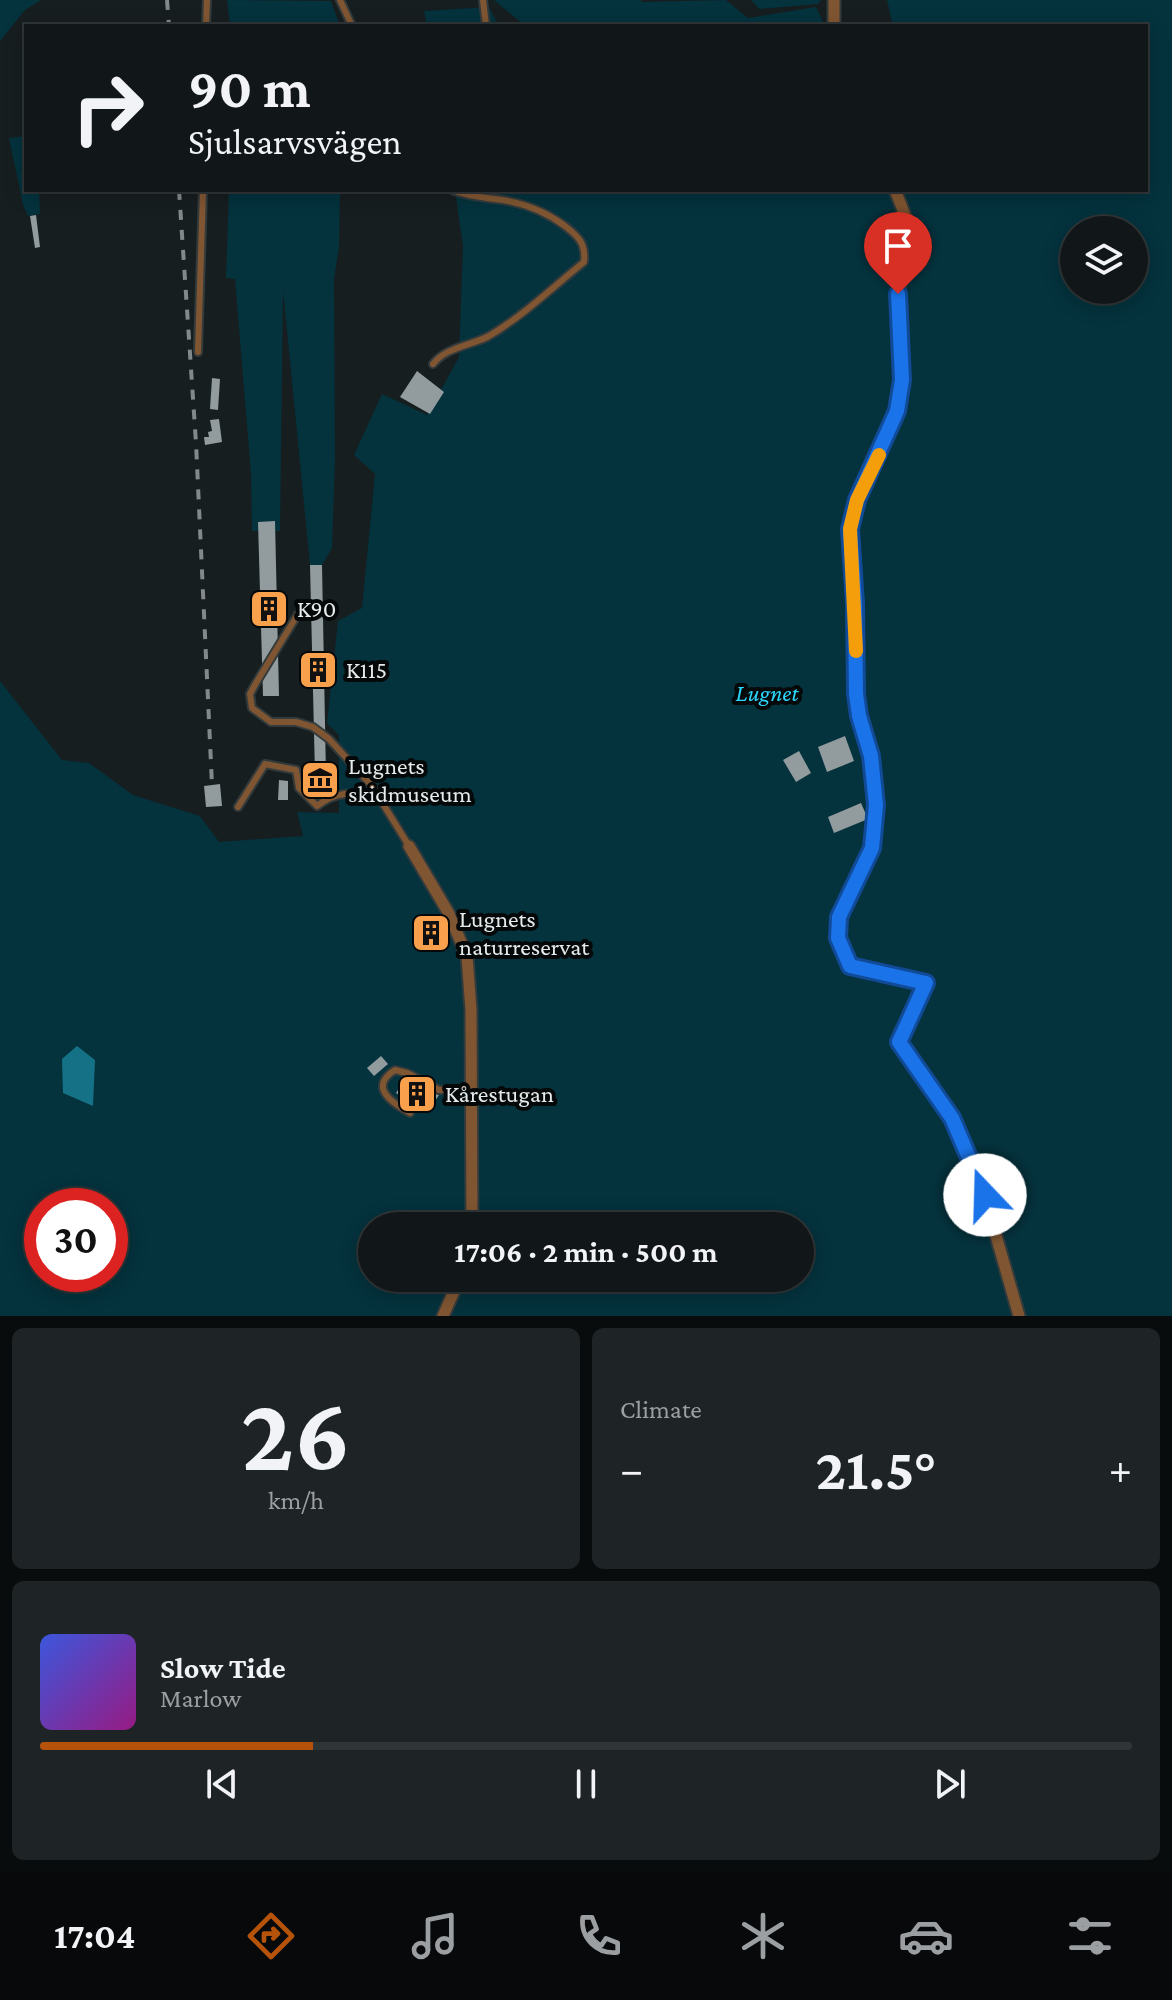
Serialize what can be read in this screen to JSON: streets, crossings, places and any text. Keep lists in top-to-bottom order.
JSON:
{
  "parks": ["Lugnet"],
  "places": {
    "building": [
      "K90",
      "K115",
      "Lugnets naturreservat",
      "Kårestugan"
    ],
    "museum": ["Lugnets skidmuseum"]
  },
  "page": {
    "turn": ["90 m", "Sjulsarvsvägen"],
    "limit": "30",
    "trip": "17:06 · 2 min · 500 m",
    "tile": [
      ["26", "km/h"],
      "Climate"
    ],
    "heat": ["−", "21.5°", "+"],
    "song": ["Slow Tide", "Marlow"],
    "tabs": "17:04"
  }
}
